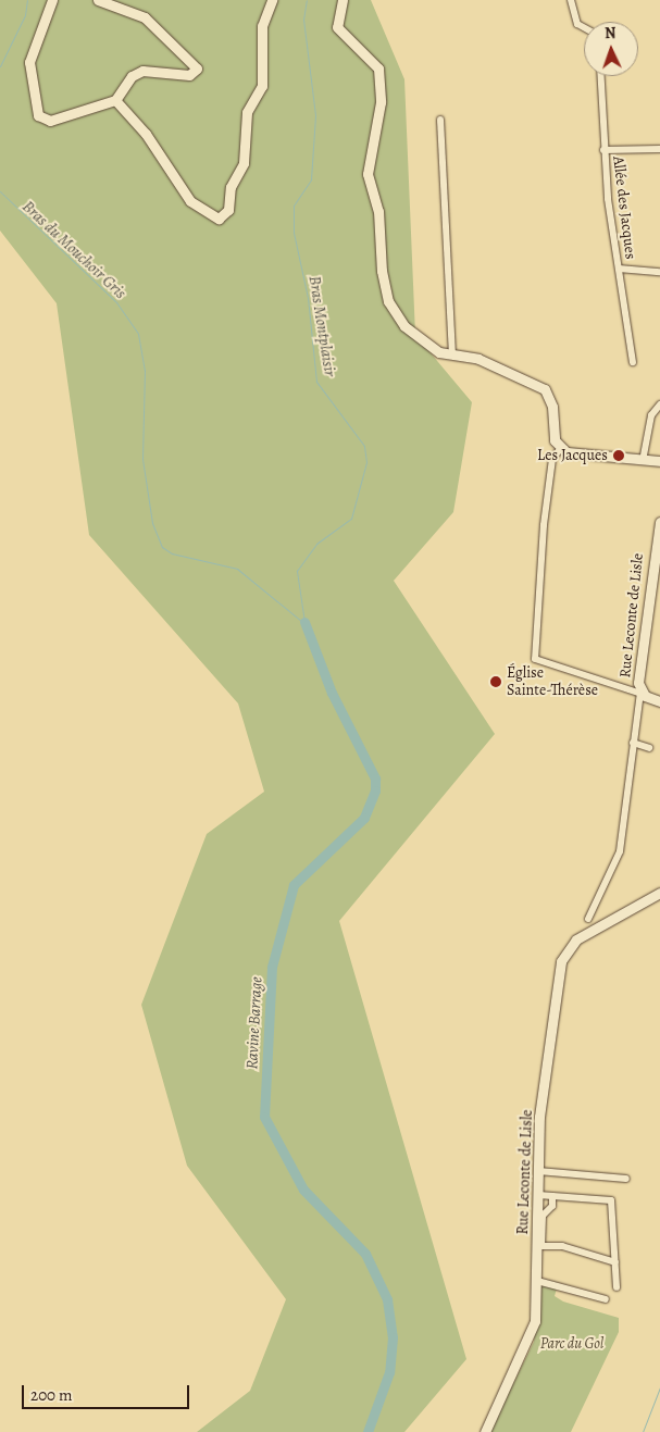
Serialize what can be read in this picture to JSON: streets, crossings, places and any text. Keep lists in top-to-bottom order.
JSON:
{
  "streets": {
    "main road": ["Rue Leconte de Lisle"],
    "street": ["Allée des Jacques"]
  },
  "water": ["Bras du Mouchoir Gris", "Bras Montplaisir", "Ravine Barrage"],
  "parks": ["Parc du Gol"],
  "places": ["Les Jacques", "Église Sainte-Thérèse"],
  "scale_bar": "200 m",
  "north": "top"
}
